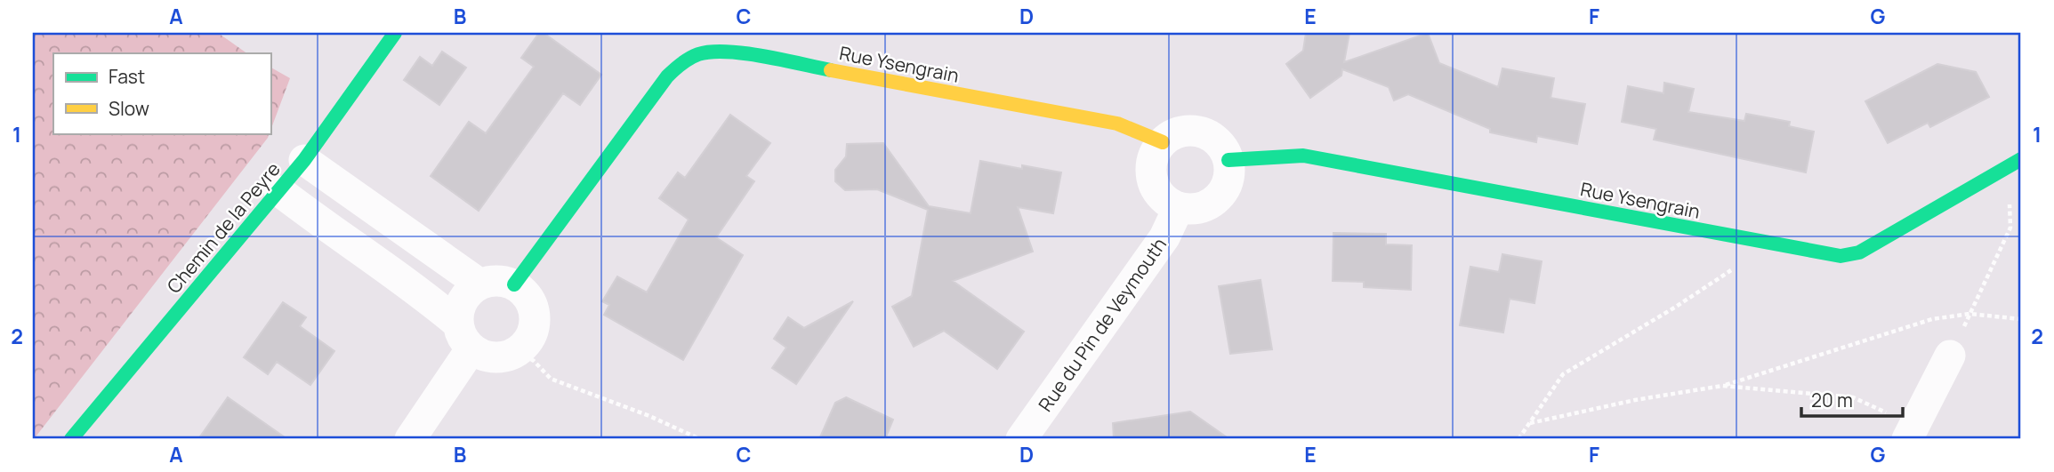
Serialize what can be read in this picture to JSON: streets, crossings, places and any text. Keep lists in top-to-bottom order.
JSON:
{
  "streets": {
    "street": ["Rue Ysengrain", "Chemin de la Peyre", "Rue du Pin de Veymouth"]
  },
  "crossings": [
    ["Rue Ysengrain", "Rue du Pin de Veymouth"]
  ],
  "legend": ["Fast", "Slow"],
  "scale_bar": "20 m",
  "grid": {
    "columns": [
      "A",
      "B",
      "C",
      "D",
      "E",
      "F",
      "G"
    ],
    "rows": ["1", "2"]
  }
}
